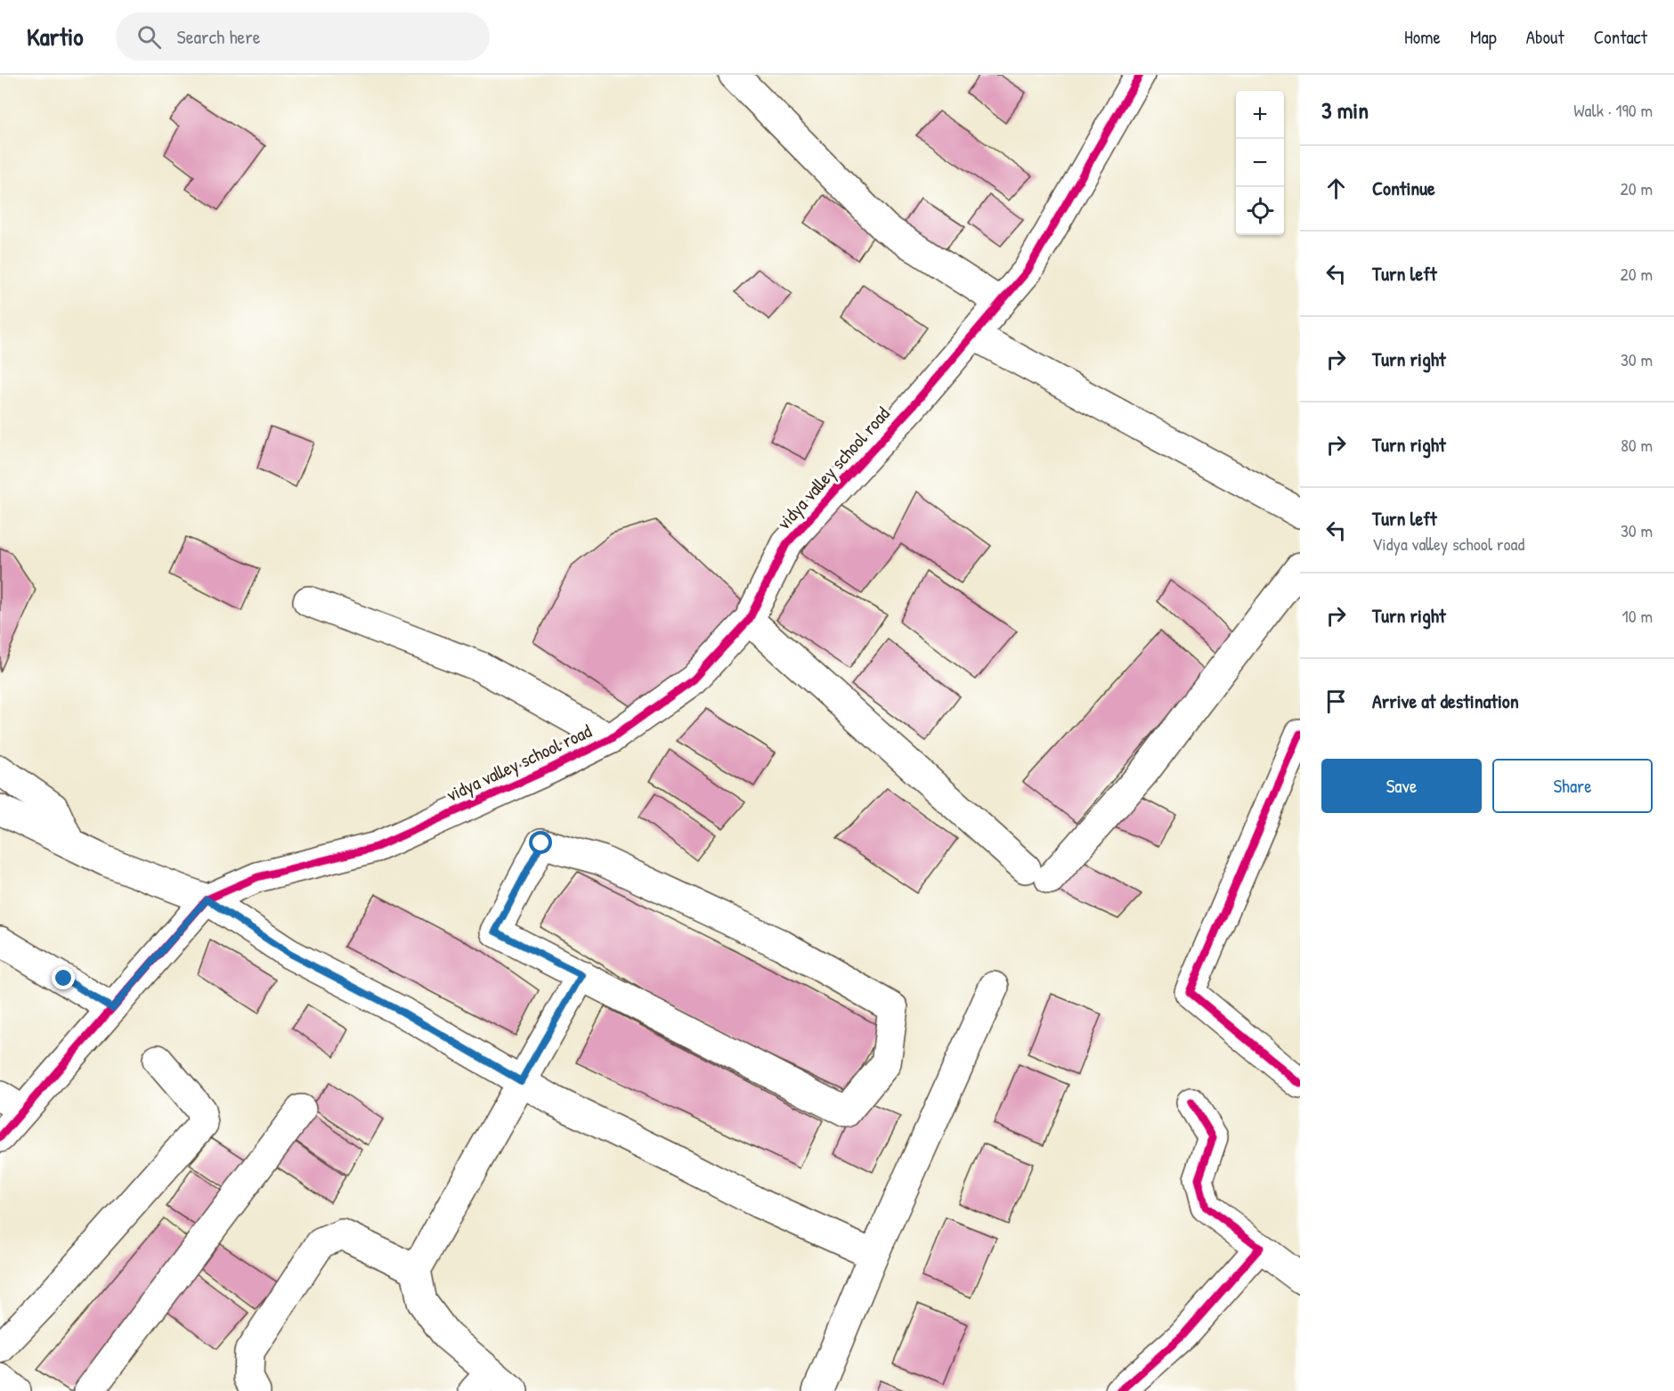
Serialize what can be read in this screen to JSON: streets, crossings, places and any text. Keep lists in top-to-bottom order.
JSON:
{
  "streets": {
    "street": ["vidya valley school road"]
  },
  "page": {
    "header": "Kartio",
    "search": "Search here",
    "nav": [
      "Home",
      "Map",
      "About",
      "Contact"
    ],
    "heading": ["3 min", "Walk · 190 m"],
    "map_buttons": ["+", "−"],
    "list": [
      ["Continue", "20 m"],
      ["Turn left", "20 m"],
      ["Turn right", "30 m"],
      ["Turn right", "80 m"],
      ["Turn left", "Vidya valley school road", "30 m"],
      ["Turn right", "10 m"],
      "Arrive at destination"
    ],
    "buttons": ["Save", "Share"]
  }
}
